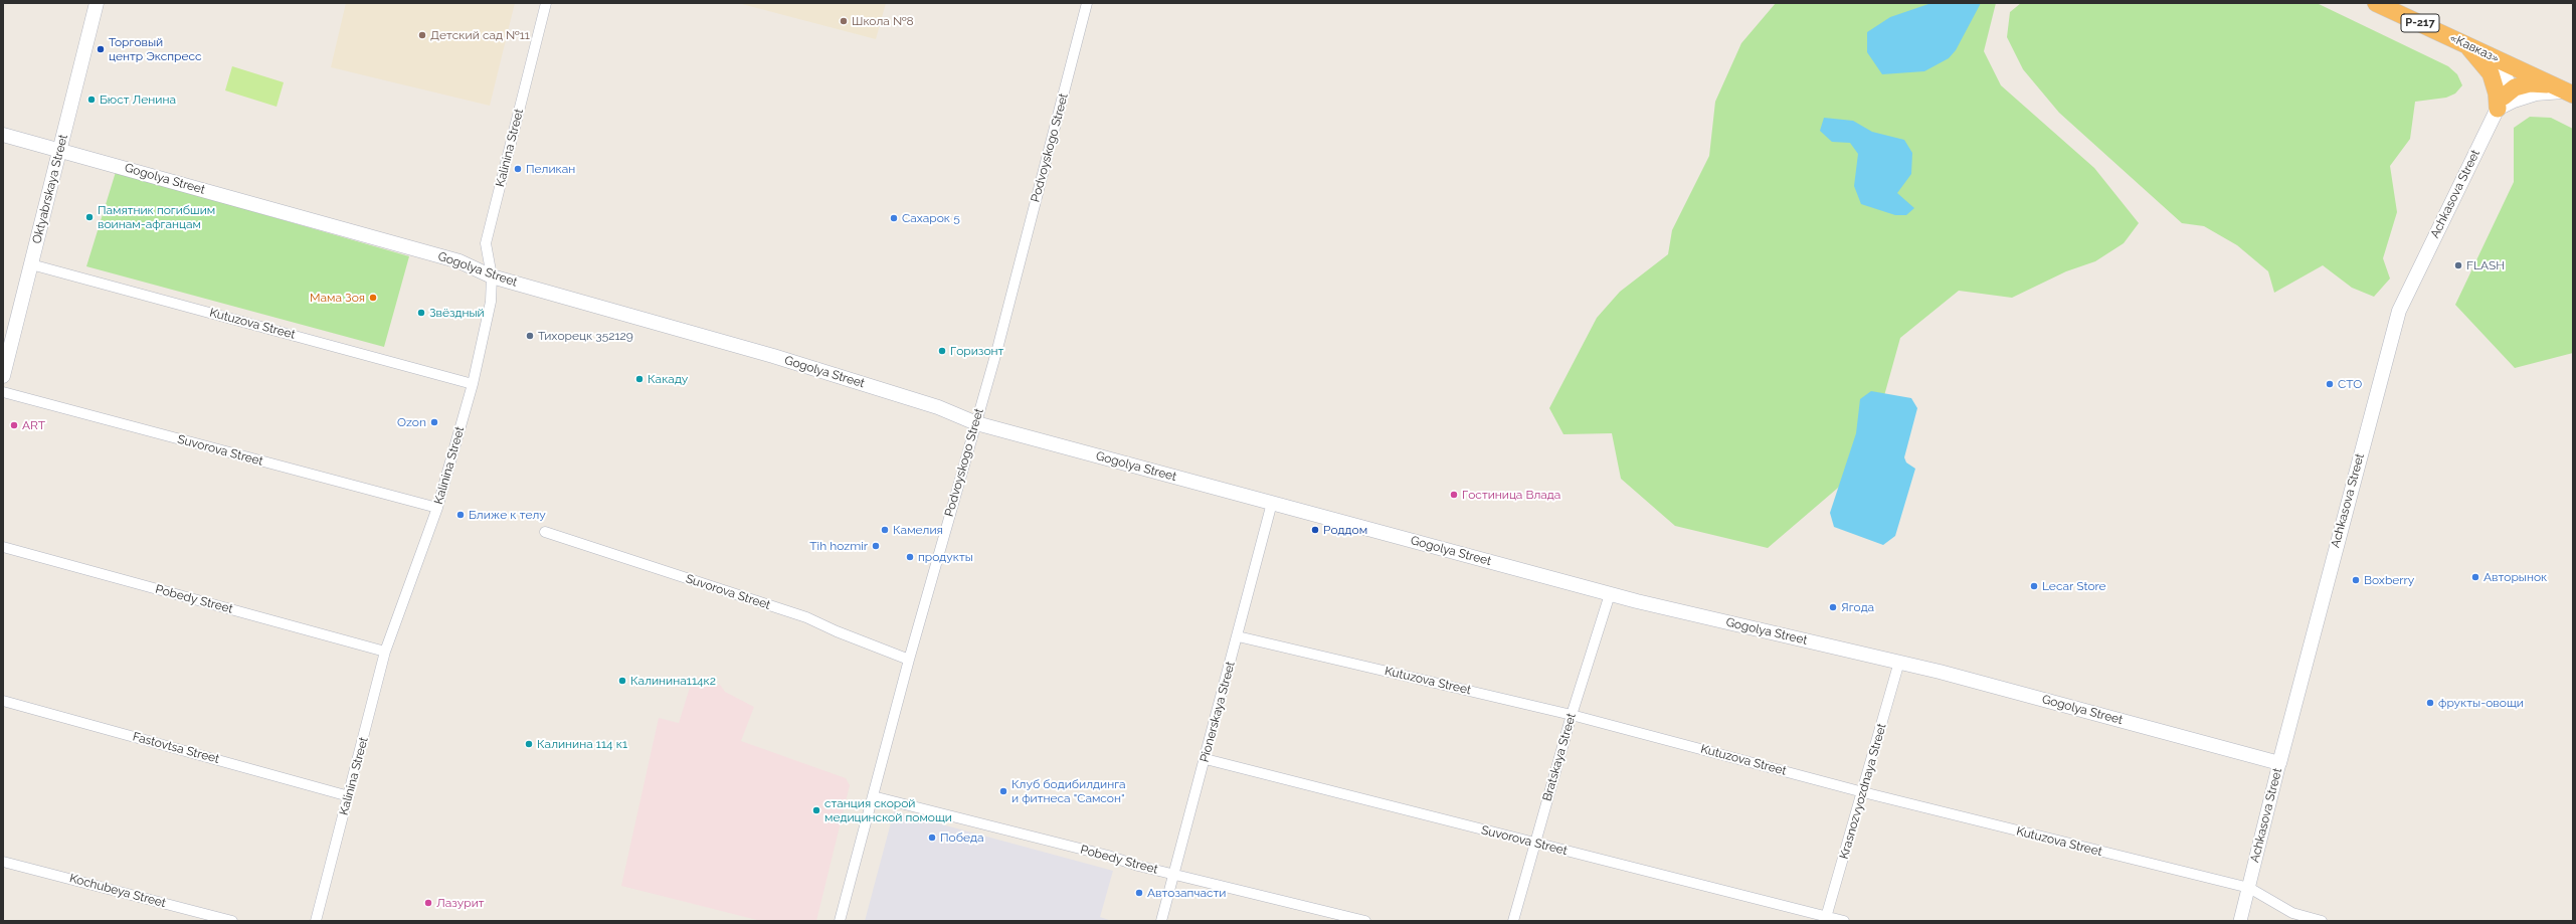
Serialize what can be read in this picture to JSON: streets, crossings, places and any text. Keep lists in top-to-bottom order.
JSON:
{
  "streets": {
    "highway": ["Р-217", "«Кавказ»"],
    "main road": ["Gogolya Street", "Oktyabrskaya Street", "Achkasova Street"],
    "street": [
      "Kalinina Street",
      "Podvoyskogo Street",
      "Kutuzova Street",
      "Suvorova Street",
      "Pobedy Street",
      "Pionerskaya Street",
      "Fastovtsa Street",
      "Bratskaya Street",
      "Krasnozvyozdnaya Street",
      "Kochubeya Street"
    ]
  },
  "crossings": [
    ["«Кавказ»", "Achkasova Street"],
    ["Kalinina Street", "Gogolya Street"],
    ["Kalinina Street", "Kutuzova Street"],
    ["Kalinina Street", "Suvorova Street"],
    ["Kalinina Street", "Pobedy Street"],
    ["Kalinina Street", "Fastovtsa Street"],
    ["Podvoyskogo Street", "Gogolya Street"],
    ["Podvoyskogo Street", "Suvorova Street"],
    ["Podvoyskogo Street", "Pobedy Street"],
    ["Gogolya Street", "Oktyabrskaya Street"],
    ["Gogolya Street", "Achkasova Street"],
    ["Gogolya Street", "Pionerskaya Street"],
    ["Gogolya Street", "Bratskaya Street"],
    ["Gogolya Street", "Krasnozvyozdnaya Street"],
    ["Oktyabrskaya Street", "Kutuzova Street"],
    ["Achkasova Street", "Kutuzova Street"],
    ["Kutuzova Street", "Pionerskaya Street"],
    ["Kutuzova Street", "Bratskaya Street"],
    ["Kutuzova Street", "Krasnozvyozdnaya Street"],
    ["Suvorova Street", "Pionerskaya Street"],
    ["Suvorova Street", "Bratskaya Street"],
    ["Suvorova Street", "Krasnozvyozdnaya Street"],
    ["Pobedy Street", "Pionerskaya Street"]
  ],
  "places": [
    "Школа №8",
    "Детский сад №11",
    "Торговый центр Экспресс",
    "Бюст Ленина",
    "Пеликан",
    "Памятник погибшим воинам-афганцам",
    "Сахарок 5",
    "FLASH",
    "Мама Зоя",
    "Звёздный",
    "Тихорецк 352129",
    "Горизонт",
    "Какаду",
    "СТО",
    "Ozon",
    "ART",
    "Гостиница Влада",
    "Ближе к телу",
    "Камелия",
    "Роддом",
    "Tih hozmir",
    "продукты",
    "Авторынок",
    "Boxberry",
    "Lecar Store",
    "Ягода",
    "Калинина114к2",
    "фрукты-овощи",
    "Калинина 114 к1",
    "Клуб бодибилдинга и фитнеса \"Самсон\"",
    "станция скорой медицинской помощи",
    "Победа",
    "Автозапчасти",
    "Лазурит"
  ]
}
